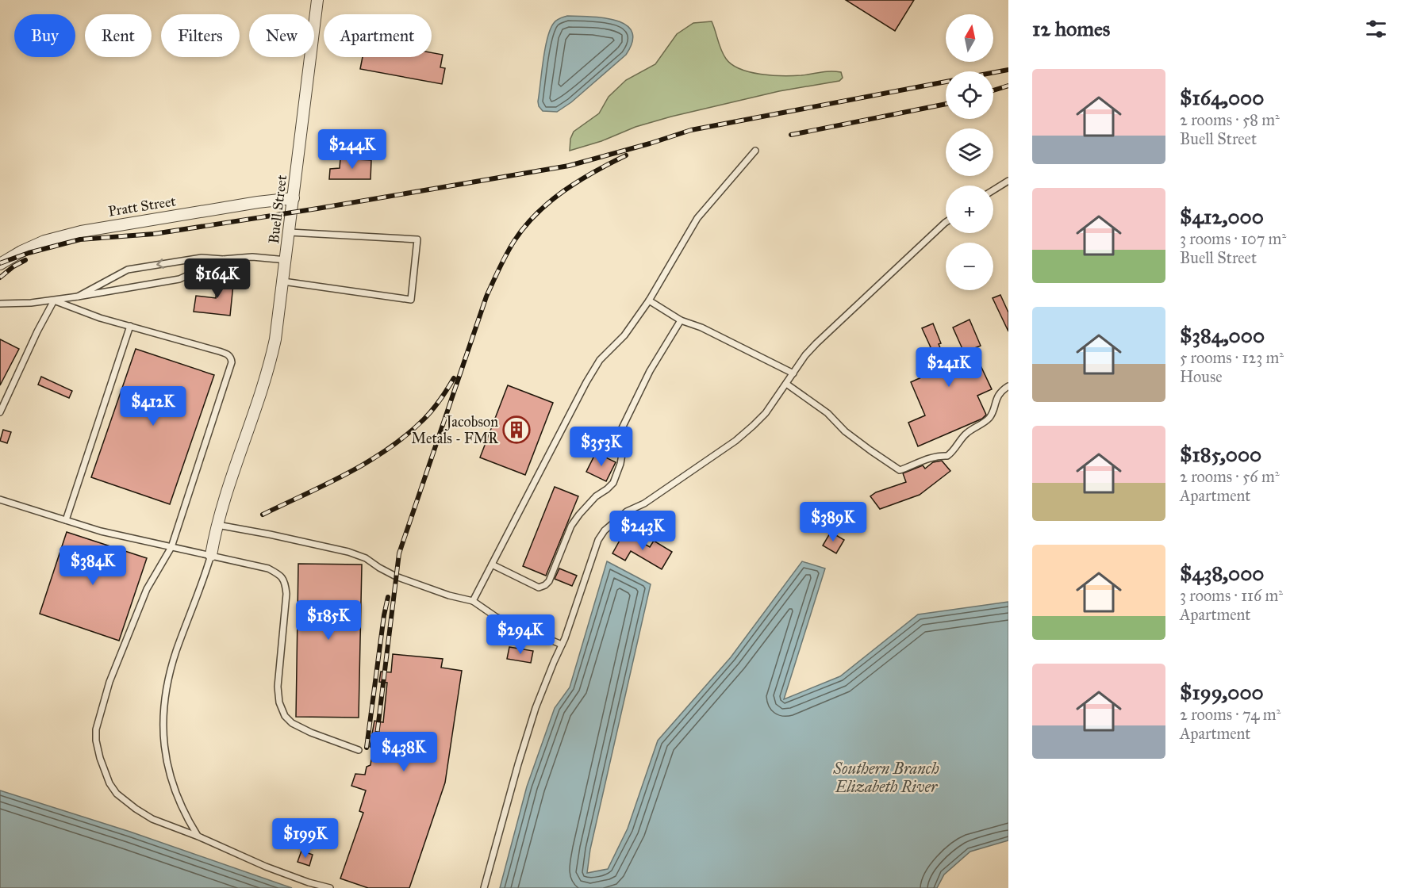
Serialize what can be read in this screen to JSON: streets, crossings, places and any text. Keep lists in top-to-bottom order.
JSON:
{
  "streets": {
    "street": ["Pratt Street", "Buell Street"]
  },
  "crossings": [
    ["Pratt Street", "Buell Street"]
  ],
  "water": ["Southern Branch Elizabeth River"],
  "places": {
    "building": ["Jacobson Metals - FMR"]
  },
  "north": "top",
  "page": {
    "heading": "12 homes",
    "map_buttons": ["+", "−"],
    "chip": [
      "Buy",
      "Rent",
      "Filters",
      "New",
      "Apartment"
    ],
    "list": [
      {
        "name": "$164,000",
        "note": "2 rooms · 58 m² · Buell Street"
      },
      {
        "name": "$412,000",
        "note": "3 rooms · 107 m² · Buell Street"
      },
      {
        "name": "$384,000",
        "note": "5 rooms · 123 m² · House"
      },
      {
        "name": "$185,000",
        "note": "2 rooms · 56 m² · Apartment"
      },
      {
        "name": "$438,000",
        "note": "3 rooms · 116 m² · Apartment"
      },
      {
        "name": "$199,000",
        "note": "2 rooms · 74 m² · Apartment"
      }
    ],
    "price": [
      "$244K",
      "$164K",
      "$241K",
      "$412K",
      "$353K",
      "$389K",
      "$243K",
      "$384K",
      "$185K",
      "$294K",
      "$438K",
      "$199K"
    ]
  }
}
